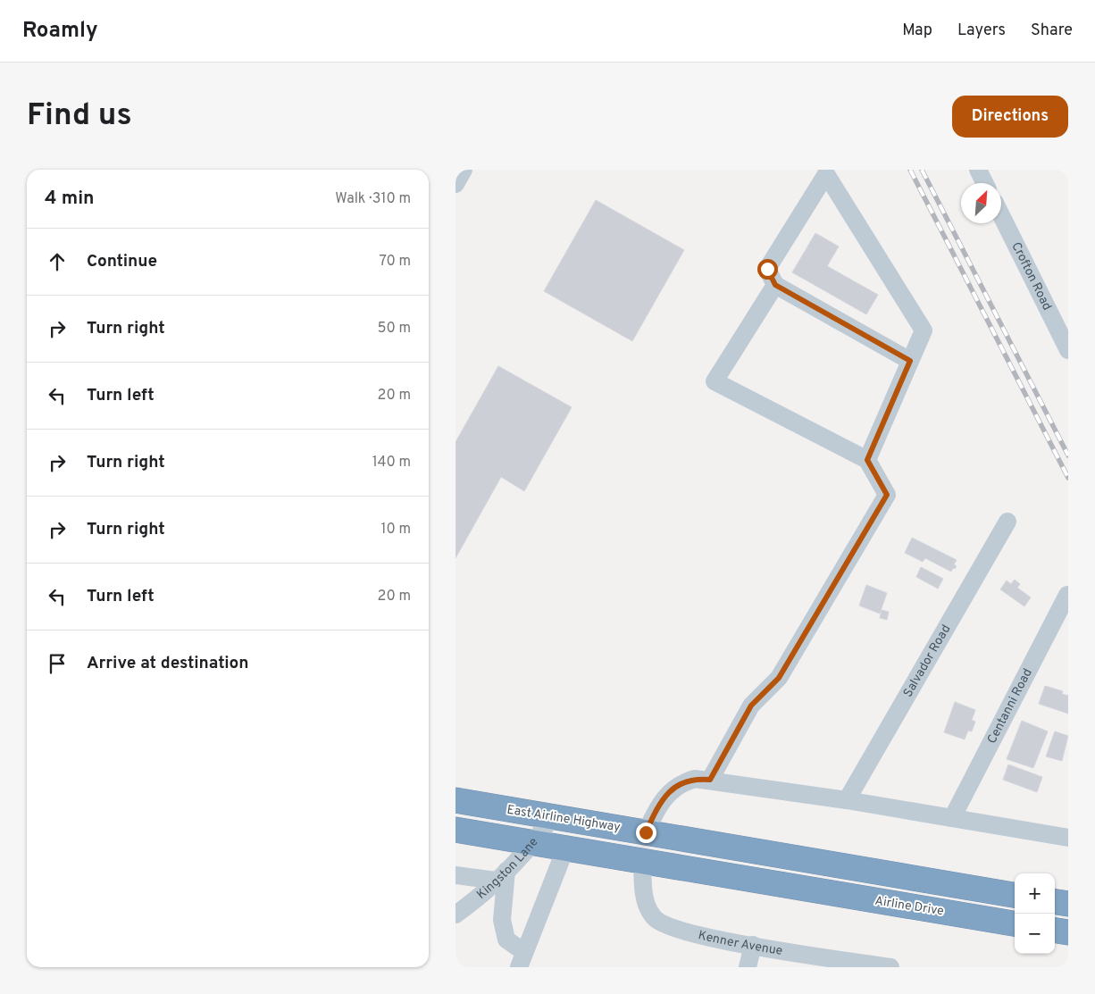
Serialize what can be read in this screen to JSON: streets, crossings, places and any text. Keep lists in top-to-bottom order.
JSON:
{
  "streets": {
    "highway": ["East Airline Highway", "Airline Drive"],
    "street": [
      "Crofton Road",
      "Salvador Road",
      "Centanni Road",
      "Kingston Lane",
      "Kenner Avenue"
    ]
  },
  "crossings": [
    ["East Airline Highway", "Kingston Lane"],
    ["Airline Drive", "Kenner Avenue"]
  ],
  "north": "top right",
  "page": {
    "header": "Roamly",
    "nav": ["Map", "Layers", "Share"],
    "buttons": "Directions",
    "title": "Find us",
    "heading": ["4 min", "Walk · 310 m"],
    "list": [
      ["Continue", "70 m"],
      ["Turn right", "50 m"],
      ["Turn left", "20 m"],
      ["Turn right", "140 m"],
      ["Turn right", "10 m"],
      ["Turn left", "20 m"],
      "Arrive at destination"
    ],
    "map_buttons": ["+", "−"]
  }
}
